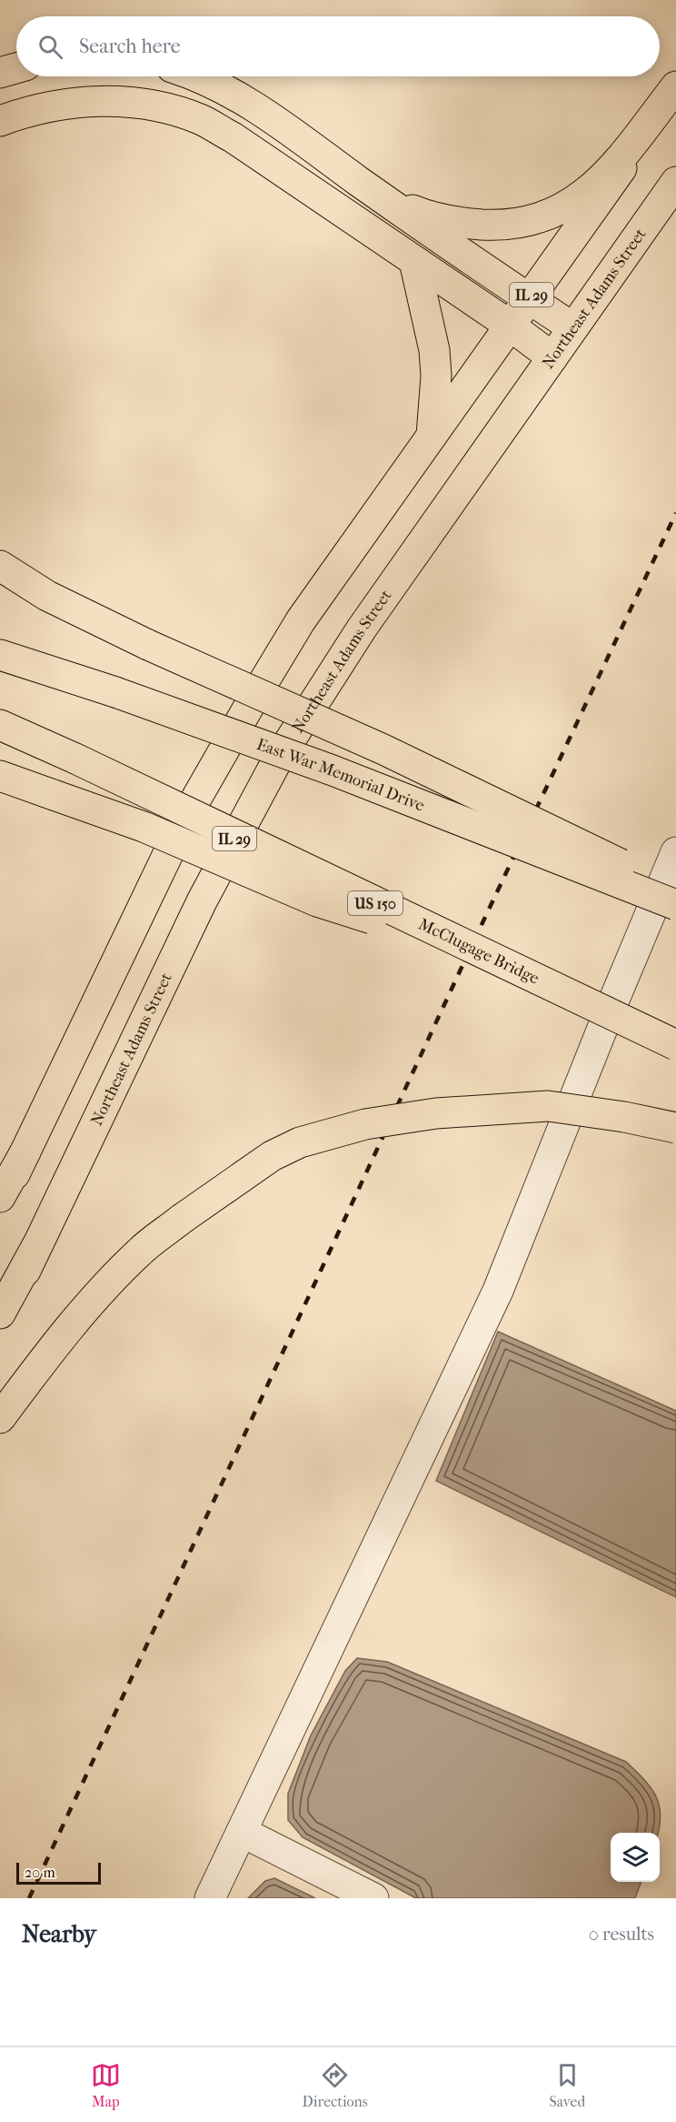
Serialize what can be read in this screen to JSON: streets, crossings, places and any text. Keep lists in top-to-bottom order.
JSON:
{
  "streets": {
    "main road": [
      "IL 29",
      "Northeast Adams Street",
      "East War Memorial Drive",
      "US 150",
      "McClugage Bridge"
    ]
  },
  "scale_bar": "20 m",
  "page": {
    "search": "Search here",
    "scale": "20 m",
    "heading": ["Nearby", "0 results"],
    "nav": ["Map", "Directions", "Saved"]
  }
}
